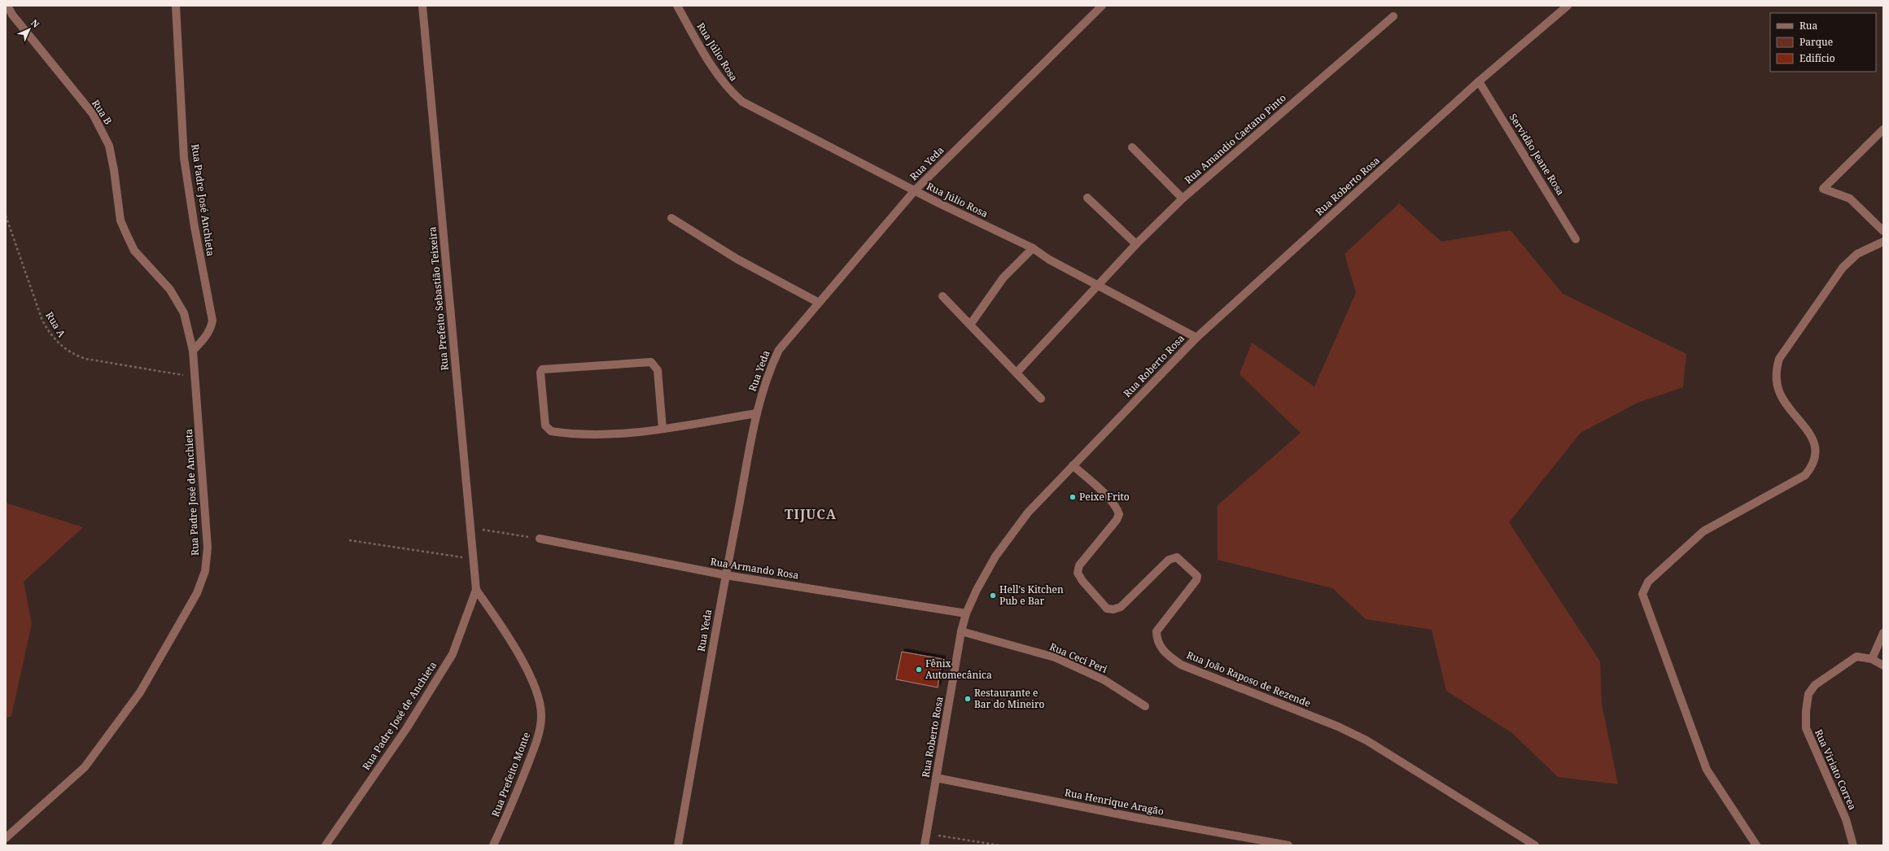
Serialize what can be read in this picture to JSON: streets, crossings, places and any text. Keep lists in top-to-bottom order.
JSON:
{
  "streets": {
    "street": [
      "Rua Júlio Rosa",
      "Rua B",
      "Rua Amandio Caetano Pinto",
      "Servidão Jeane Rosa",
      "Rua Yeda",
      "Rua Roberto Rosa",
      "Rua Padre José Anchieta",
      "Rua Prefeito Sebastião Teixeira",
      "Rua Padre José de Anchieta",
      "Rua Armando Rosa",
      "Rua Ceci Peri",
      "Rua João Raposo de Rezende",
      "Rua Viriato Correa",
      "Rua Prefeito Monte",
      "Rua Henrique Aragão"
    ],
    "path": ["Rua A"]
  },
  "crossings": [
    ["Rua Júlio Rosa", "Rua Amandio Caetano Pinto"],
    ["Rua Júlio Rosa", "Rua Yeda"],
    ["Rua Júlio Rosa", "Rua Roberto Rosa"],
    ["Rua B", "Rua Padre José de Anchieta"],
    ["Servidão Jeane Rosa", "Rua Roberto Rosa"],
    ["Rua Yeda", "Rua Armando Rosa"],
    ["Rua Roberto Rosa", "Rua Armando Rosa"],
    ["Rua Roberto Rosa", "Rua Ceci Peri"],
    ["Rua Roberto Rosa", "Rua João Raposo de Rezende"],
    ["Rua Roberto Rosa", "Rua Henrique Aragão"],
    ["Rua Padre José Anchieta", "Rua Padre José de Anchieta"],
    ["Rua Prefeito Sebastião Teixeira", "Rua Padre José de Anchieta"],
    ["Rua Prefeito Sebastião Teixeira", "Rua Prefeito Monte"],
    ["Rua A", "Rua Padre José de Anchieta"],
    ["Rua Padre José de Anchieta", "Rua Prefeito Monte"]
  ],
  "districts": ["TIJUCA"],
  "places": [
    "Peixe Frito",
    "Hell's Kitchen Pub e Bar",
    "Fênix Automecânica",
    "Restaurante e Bar do Mineiro"
  ],
  "legend": ["Rua", "Parque", "Edifício"],
  "north": "top right"
}
